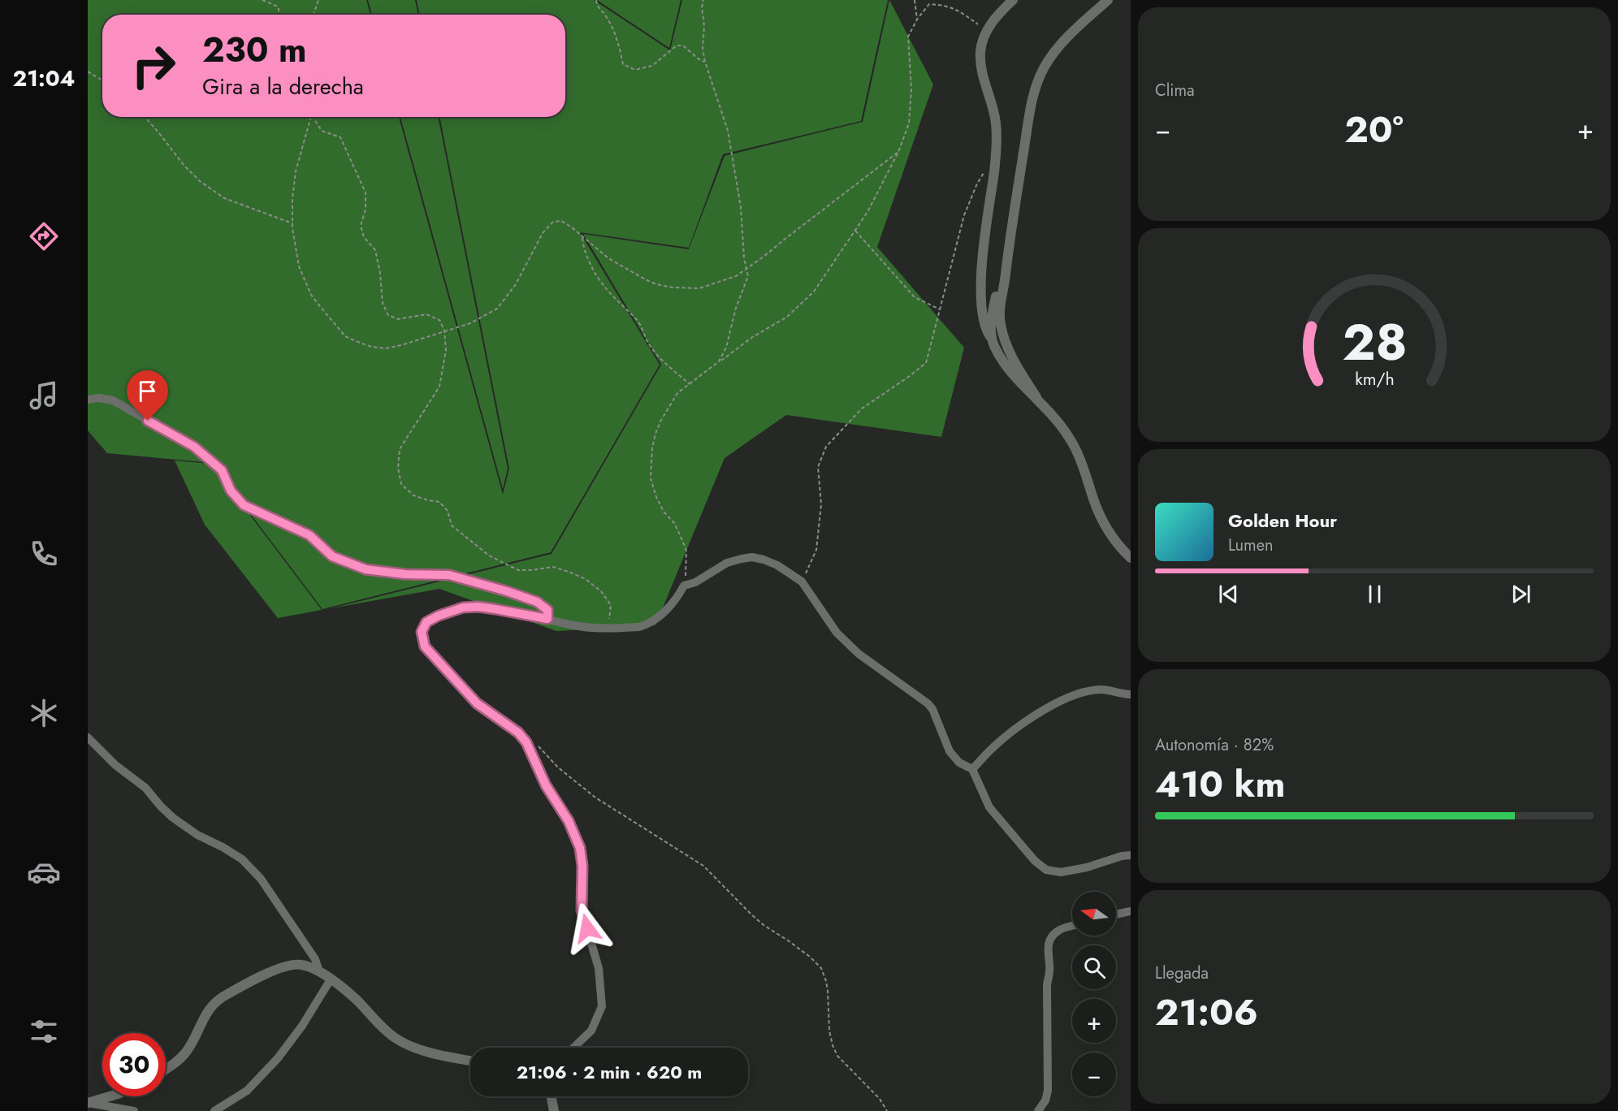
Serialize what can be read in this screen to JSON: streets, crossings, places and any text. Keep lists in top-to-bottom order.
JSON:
{
  "north": "left",
  "page": {
    "tabs": "21:04",
    "tile": [
      "Clima",
      ["Autonomía · 82%", "410 km"],
      ["Llegada", "21:06"]
    ],
    "turn": ["230 m", "Gira a la derecha"],
    "heat": ["−", "20°", "+"],
    "song": ["Golden Hour", "Lumen"],
    "map_buttons": ["+", "−"],
    "limit": "30",
    "trip": "21:06 · 2 min · 620 m",
    "gauge": ["28", "km/h"]
  }
}
